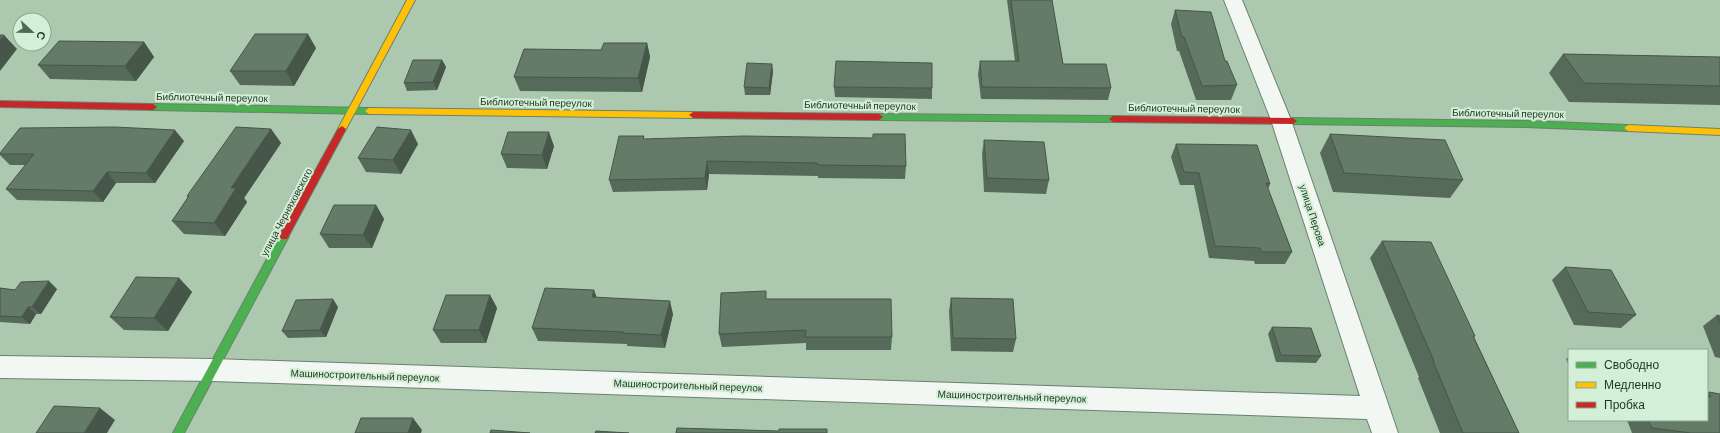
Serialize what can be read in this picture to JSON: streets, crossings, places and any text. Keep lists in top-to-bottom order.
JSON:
{
  "streets": {
    "street": [
      "Библиотечный переулок",
      "улица Черняховского",
      "улица Перова",
      "Машиностроительный переулок"
    ]
  },
  "crossings": [
    ["Библиотечный переулок", "улица Черняховского"],
    ["Библиотечный переулок", "улица Перова"],
    ["улица Черняховского", "Машиностроительный переулок"],
    ["улица Перова", "Машиностроительный переулок"]
  ],
  "legend": ["Свободно", "Медленно", "Пробка"],
  "north": "right"
}
